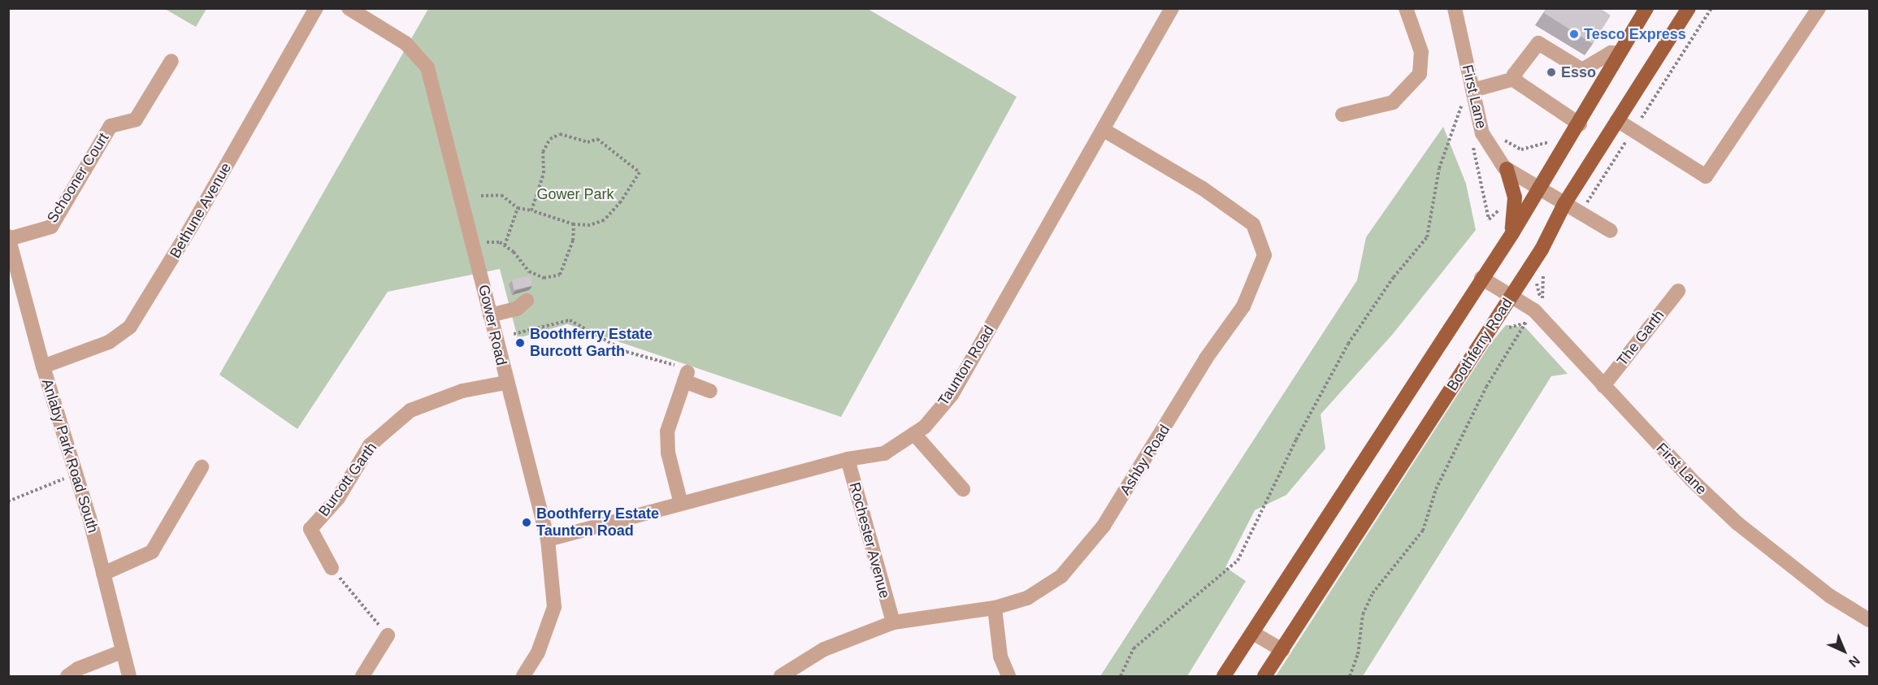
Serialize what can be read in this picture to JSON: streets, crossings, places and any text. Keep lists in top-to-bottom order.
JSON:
{
  "streets": {
    "main road": ["Boothferry Road"],
    "street": [
      "First Lane",
      "Schooner Court",
      "Bethune Avenue",
      "Gower Road",
      "The Garth",
      "Taunton Road",
      "Anlaby Park Road South",
      "Ashby Road",
      "Burcott Garth",
      "Rochester Avenue"
    ]
  },
  "crossings": [
    ["First Lane", "The Garth"],
    ["First Lane", "Boothferry Road"],
    ["Schooner Court", "Anlaby Park Road South"],
    ["Bethune Avenue", "Anlaby Park Road South"],
    ["Gower Road", "Taunton Road"],
    ["Gower Road", "Burcott Garth"],
    ["Taunton Road", "Ashby Road"],
    ["Taunton Road", "Rochester Avenue"],
    ["Ashby Road", "Rochester Avenue"]
  ],
  "parks": ["Gower Park"],
  "places": [
    "Tesco Express",
    "Esso",
    "Boothferry Estate Burcott Garth",
    "Boothferry Estate Taunton Road"
  ],
  "north": "bottom right"
}
